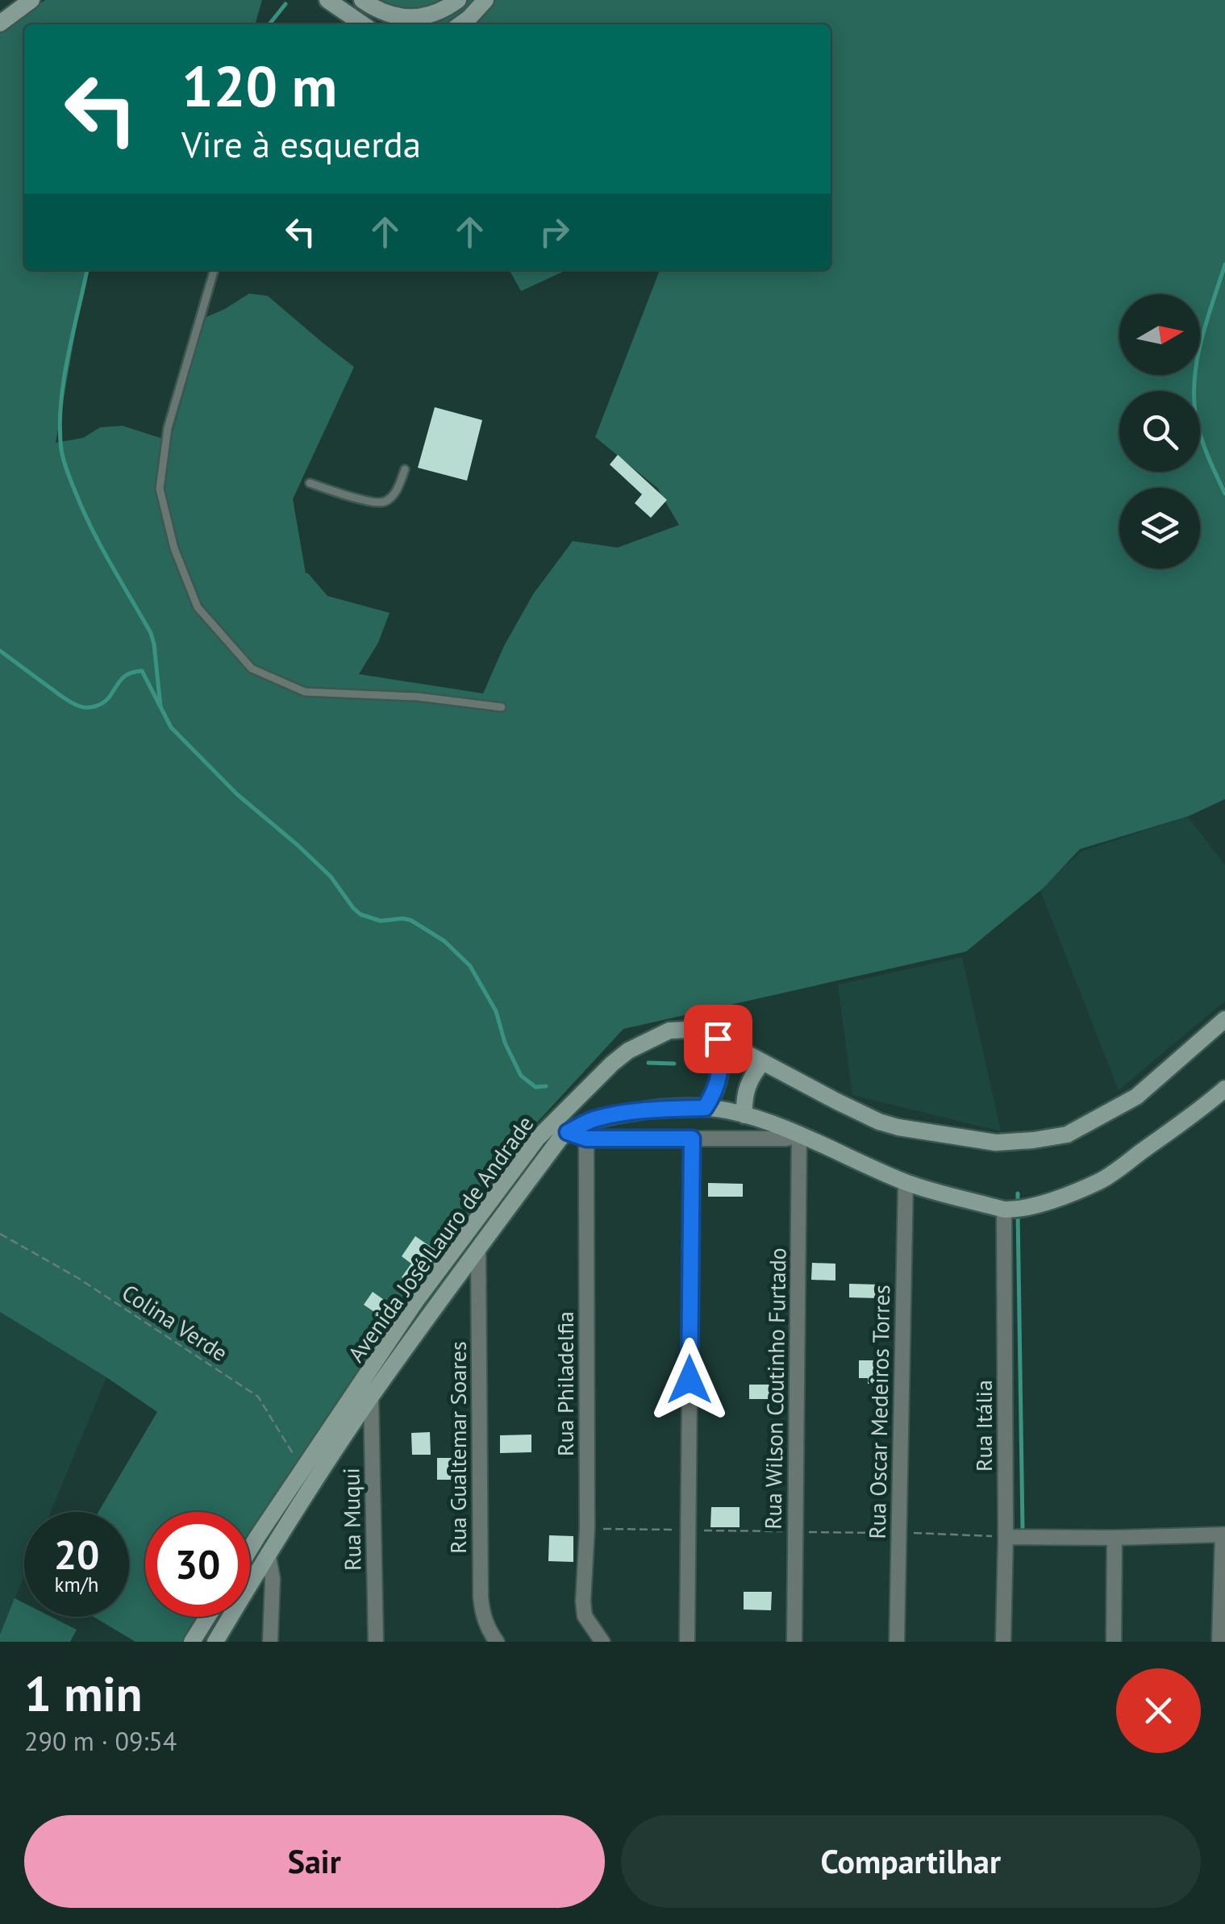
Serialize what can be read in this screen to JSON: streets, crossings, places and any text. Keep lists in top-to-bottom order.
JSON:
{
  "streets": {
    "street": [
      "Avenida José Lauro de Andrade",
      "Rua Philadelfia",
      "Rua Wilson Coutinho Furtado",
      "Rua Oscar Medeiros Torres",
      "Rua Itália",
      "Rua Gualtemar Soares",
      "Rua Muqui"
    ],
    "path": ["Colina Verde"]
  },
  "crossings": [
    ["Avenida José Lauro de Andrade", "Colina Verde"],
    ["Avenida José Lauro de Andrade", "Rua Wilson Coutinho Furtado"],
    ["Avenida José Lauro de Andrade", "Rua Oscar Medeiros Torres"],
    ["Avenida José Lauro de Andrade", "Rua Itália"],
    ["Avenida José Lauro de Andrade", "Rua Gualtemar Soares"],
    ["Avenida José Lauro de Andrade", "Rua Muqui"]
  ],
  "north": "right",
  "page": {
    "turn": ["120 m", "Vire à esquerda"],
    "speed": "20 km/h",
    "limit": "30",
    "heading": ["1 min", "290 m · 09:54"],
    "buttons": ["Sair", "Compartilhar"]
  }
}
